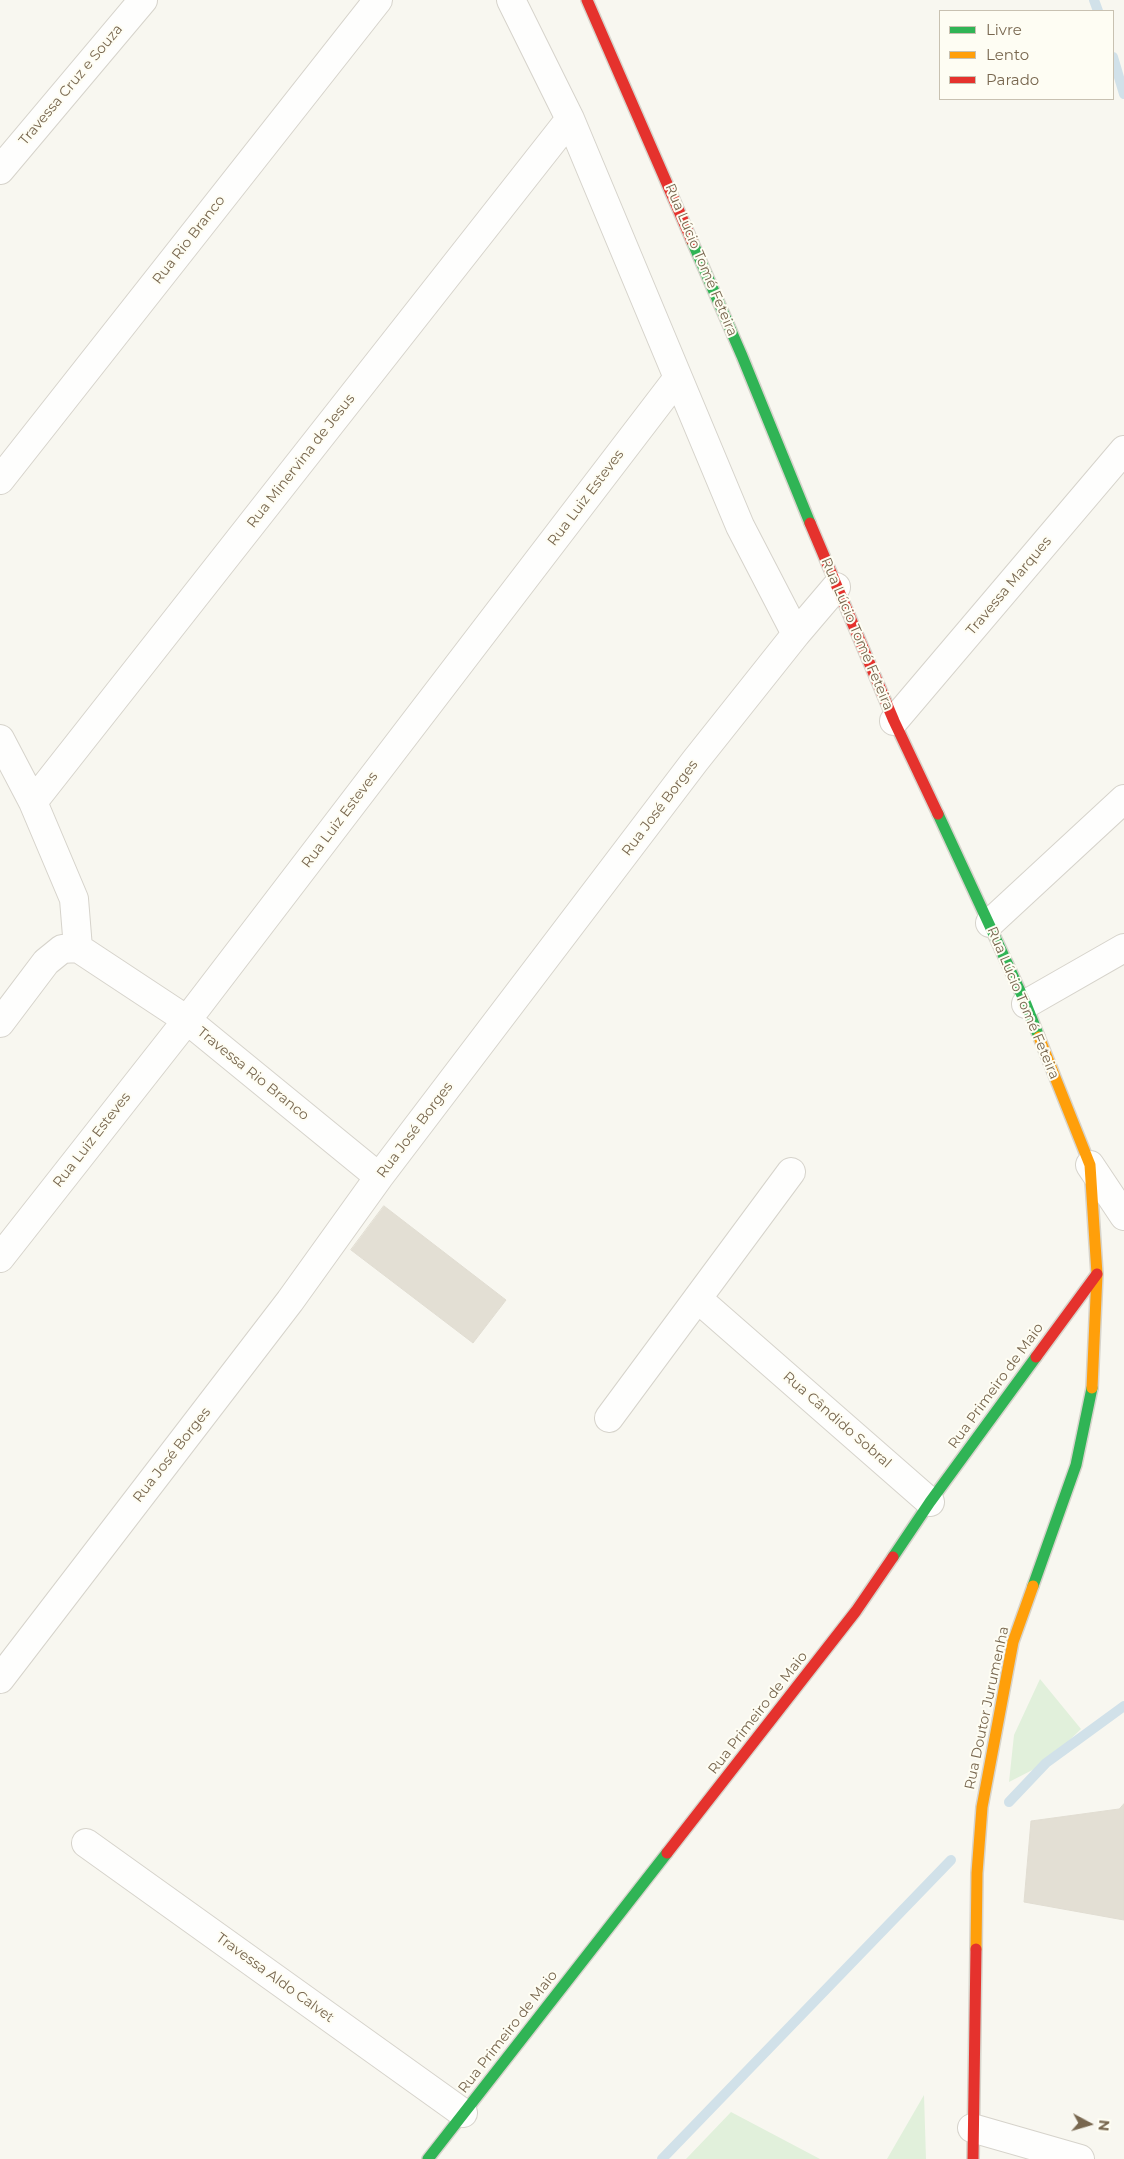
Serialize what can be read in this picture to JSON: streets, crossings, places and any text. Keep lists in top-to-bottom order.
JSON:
{
  "streets": {
    "main road": ["Rua Lúcio Tomé Feteira", "Rua Primeiro de Maio", "Rua Doutor Jurumenha"],
    "street": [
      "Travessa Cruz e Souza",
      "Rua Rio Branco",
      "Rua Minervina de Jesus",
      "Rua Luiz Esteves",
      "Travessa Marques",
      "Rua José Borges",
      "Travessa Rio Branco",
      "Rua Cândido Sobral",
      "Travessa Aldo Calvet"
    ]
  },
  "crossings": [
    ["Rua Lúcio Tomé Feteira", "Travessa Marques"],
    ["Rua Lúcio Tomé Feteira", "Rua José Borges"],
    ["Rua Lúcio Tomé Feteira", "Rua Primeiro de Maio"],
    ["Rua Lúcio Tomé Feteira", "Rua Doutor Jurumenha"],
    ["Rua Luiz Esteves", "Travessa Rio Branco"],
    ["Rua José Borges", "Travessa Rio Branco"],
    ["Rua Primeiro de Maio", "Rua Cândido Sobral"],
    ["Rua Primeiro de Maio", "Rua Doutor Jurumenha"],
    ["Rua Primeiro de Maio", "Travessa Aldo Calvet"]
  ],
  "legend": ["Livre", "Lento", "Parado"],
  "north": "right"
}
